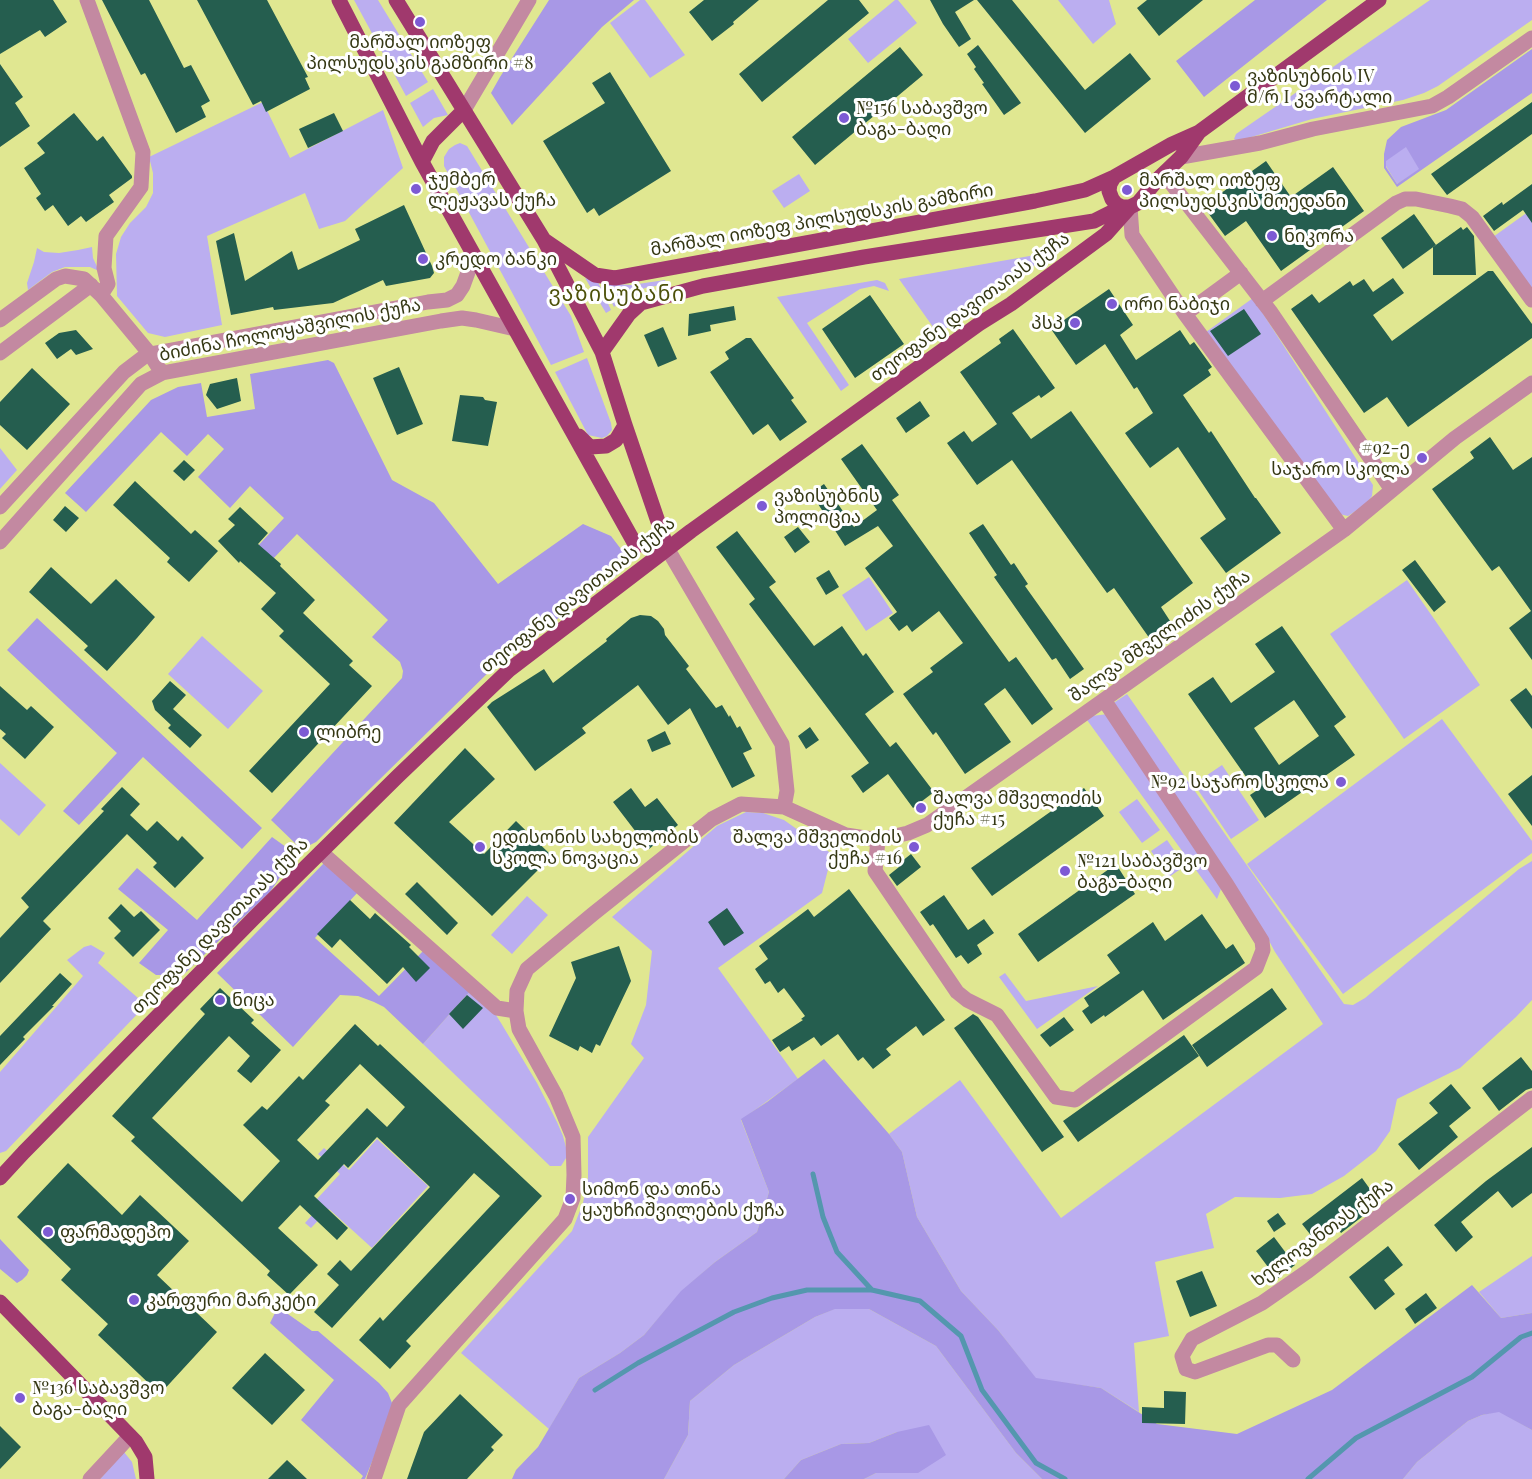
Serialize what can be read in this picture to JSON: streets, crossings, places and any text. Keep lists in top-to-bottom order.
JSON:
{
  "streets": {
    "main road": ["მარშალ იოზეფ პილსუდსკის გამზირი", "თეოფანე დავითაიას ქუჩა"],
    "street": ["ბიძინა ჩოლოყაშვილის ქუჩა", "შალვა მშველიძის ქუჩა", "ხელოვანთას ქუჩა"]
  },
  "crossings": [
    ["მარშალ იოზეფ პილსუდსკის გამზირი", "თეოფანე დავითაიას ქუჩა"]
  ],
  "districts": ["ვაზისუბანი"],
  "places": [
    "მარშალ იოზეფ პილსუდსკის გამზირი #8",
    "ვაზისუბნის IV მ/რ I კვარტალი",
    "№156 საბავშვო ბაგა-ბაღი",
    "ჯუმბერ ლეჟავას ქუჩა",
    "მარშალ იოზეფ პილსუდსკის მოედანი",
    "ნიკორა",
    "კრედო ბანკი",
    "ორი ნაბიჯი",
    "პსპ",
    "#92-ე საჯარო სკოლა",
    "ვაზისუბნის პოლიცია",
    "ლიბრე",
    "№92 საჯარო სკოლა",
    "შალვა მშველიძის ქუჩა #15",
    "ედისონის სახელობის სკოლა ნოვაცია",
    "შალვა მშველიძის ქუჩა #16",
    "№121 საბავშვო ბაგა-ბაღი",
    "ნიცა",
    "სიმონ და თინა ყაუხჩიშვილების ქუჩა",
    "ფარმადეპო",
    "კარფური მარკეტი",
    "№136 საბავშვო ბაგა-ბაღი"
  ]
}
